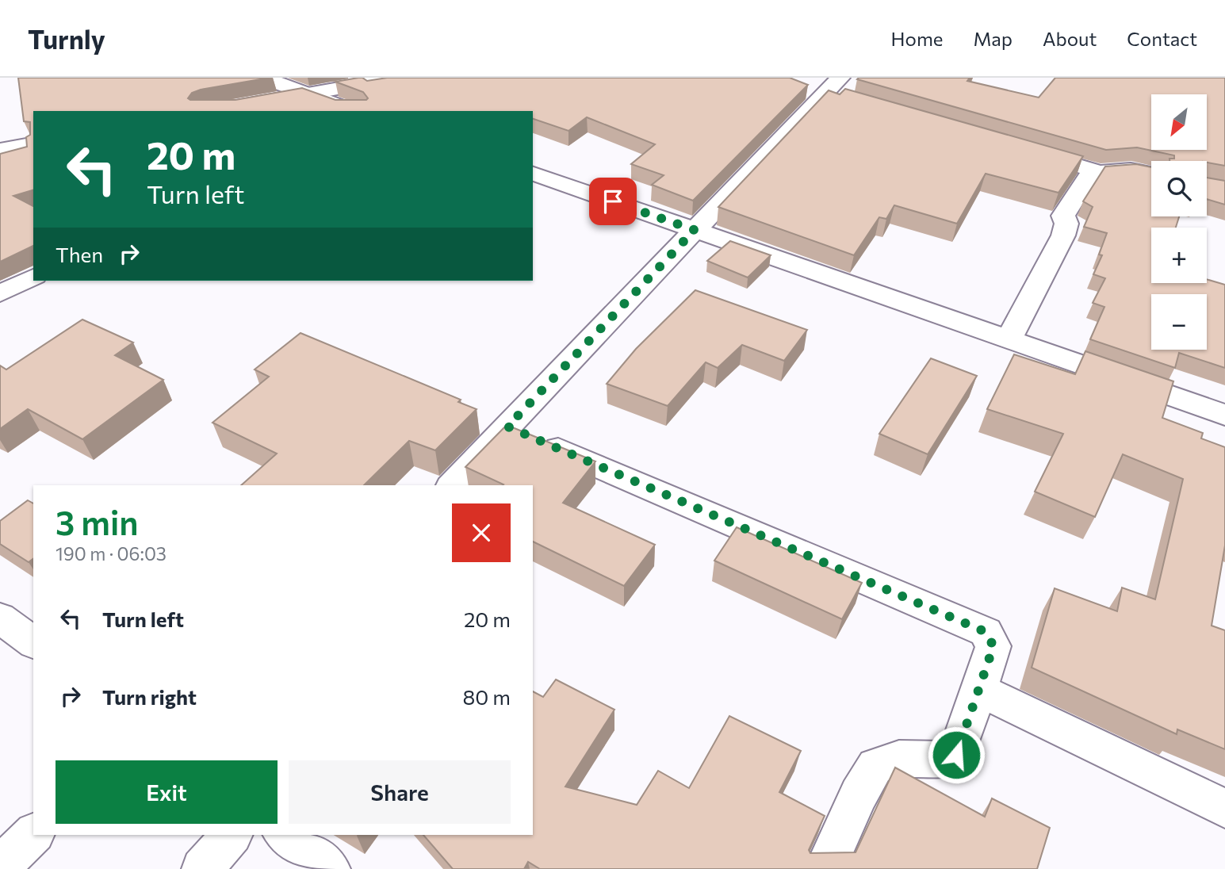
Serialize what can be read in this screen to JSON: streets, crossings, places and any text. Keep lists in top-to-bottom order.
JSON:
{
  "north": "bottom left",
  "page": {
    "header": "Turnly",
    "nav": [
      "Home",
      "Map",
      "About",
      "Contact"
    ],
    "map_buttons": ["+", "−"],
    "turn": ["20 m", "Turn left"],
    "then": "Then",
    "heading": ["3 min", "190 m · 06:03"],
    "list": [
      {
        "name": "Turn left",
        "value": "20 m"
      },
      {
        "name": "Turn right",
        "value": "80 m"
      }
    ],
    "buttons": ["Exit", "Share"]
  }
}
